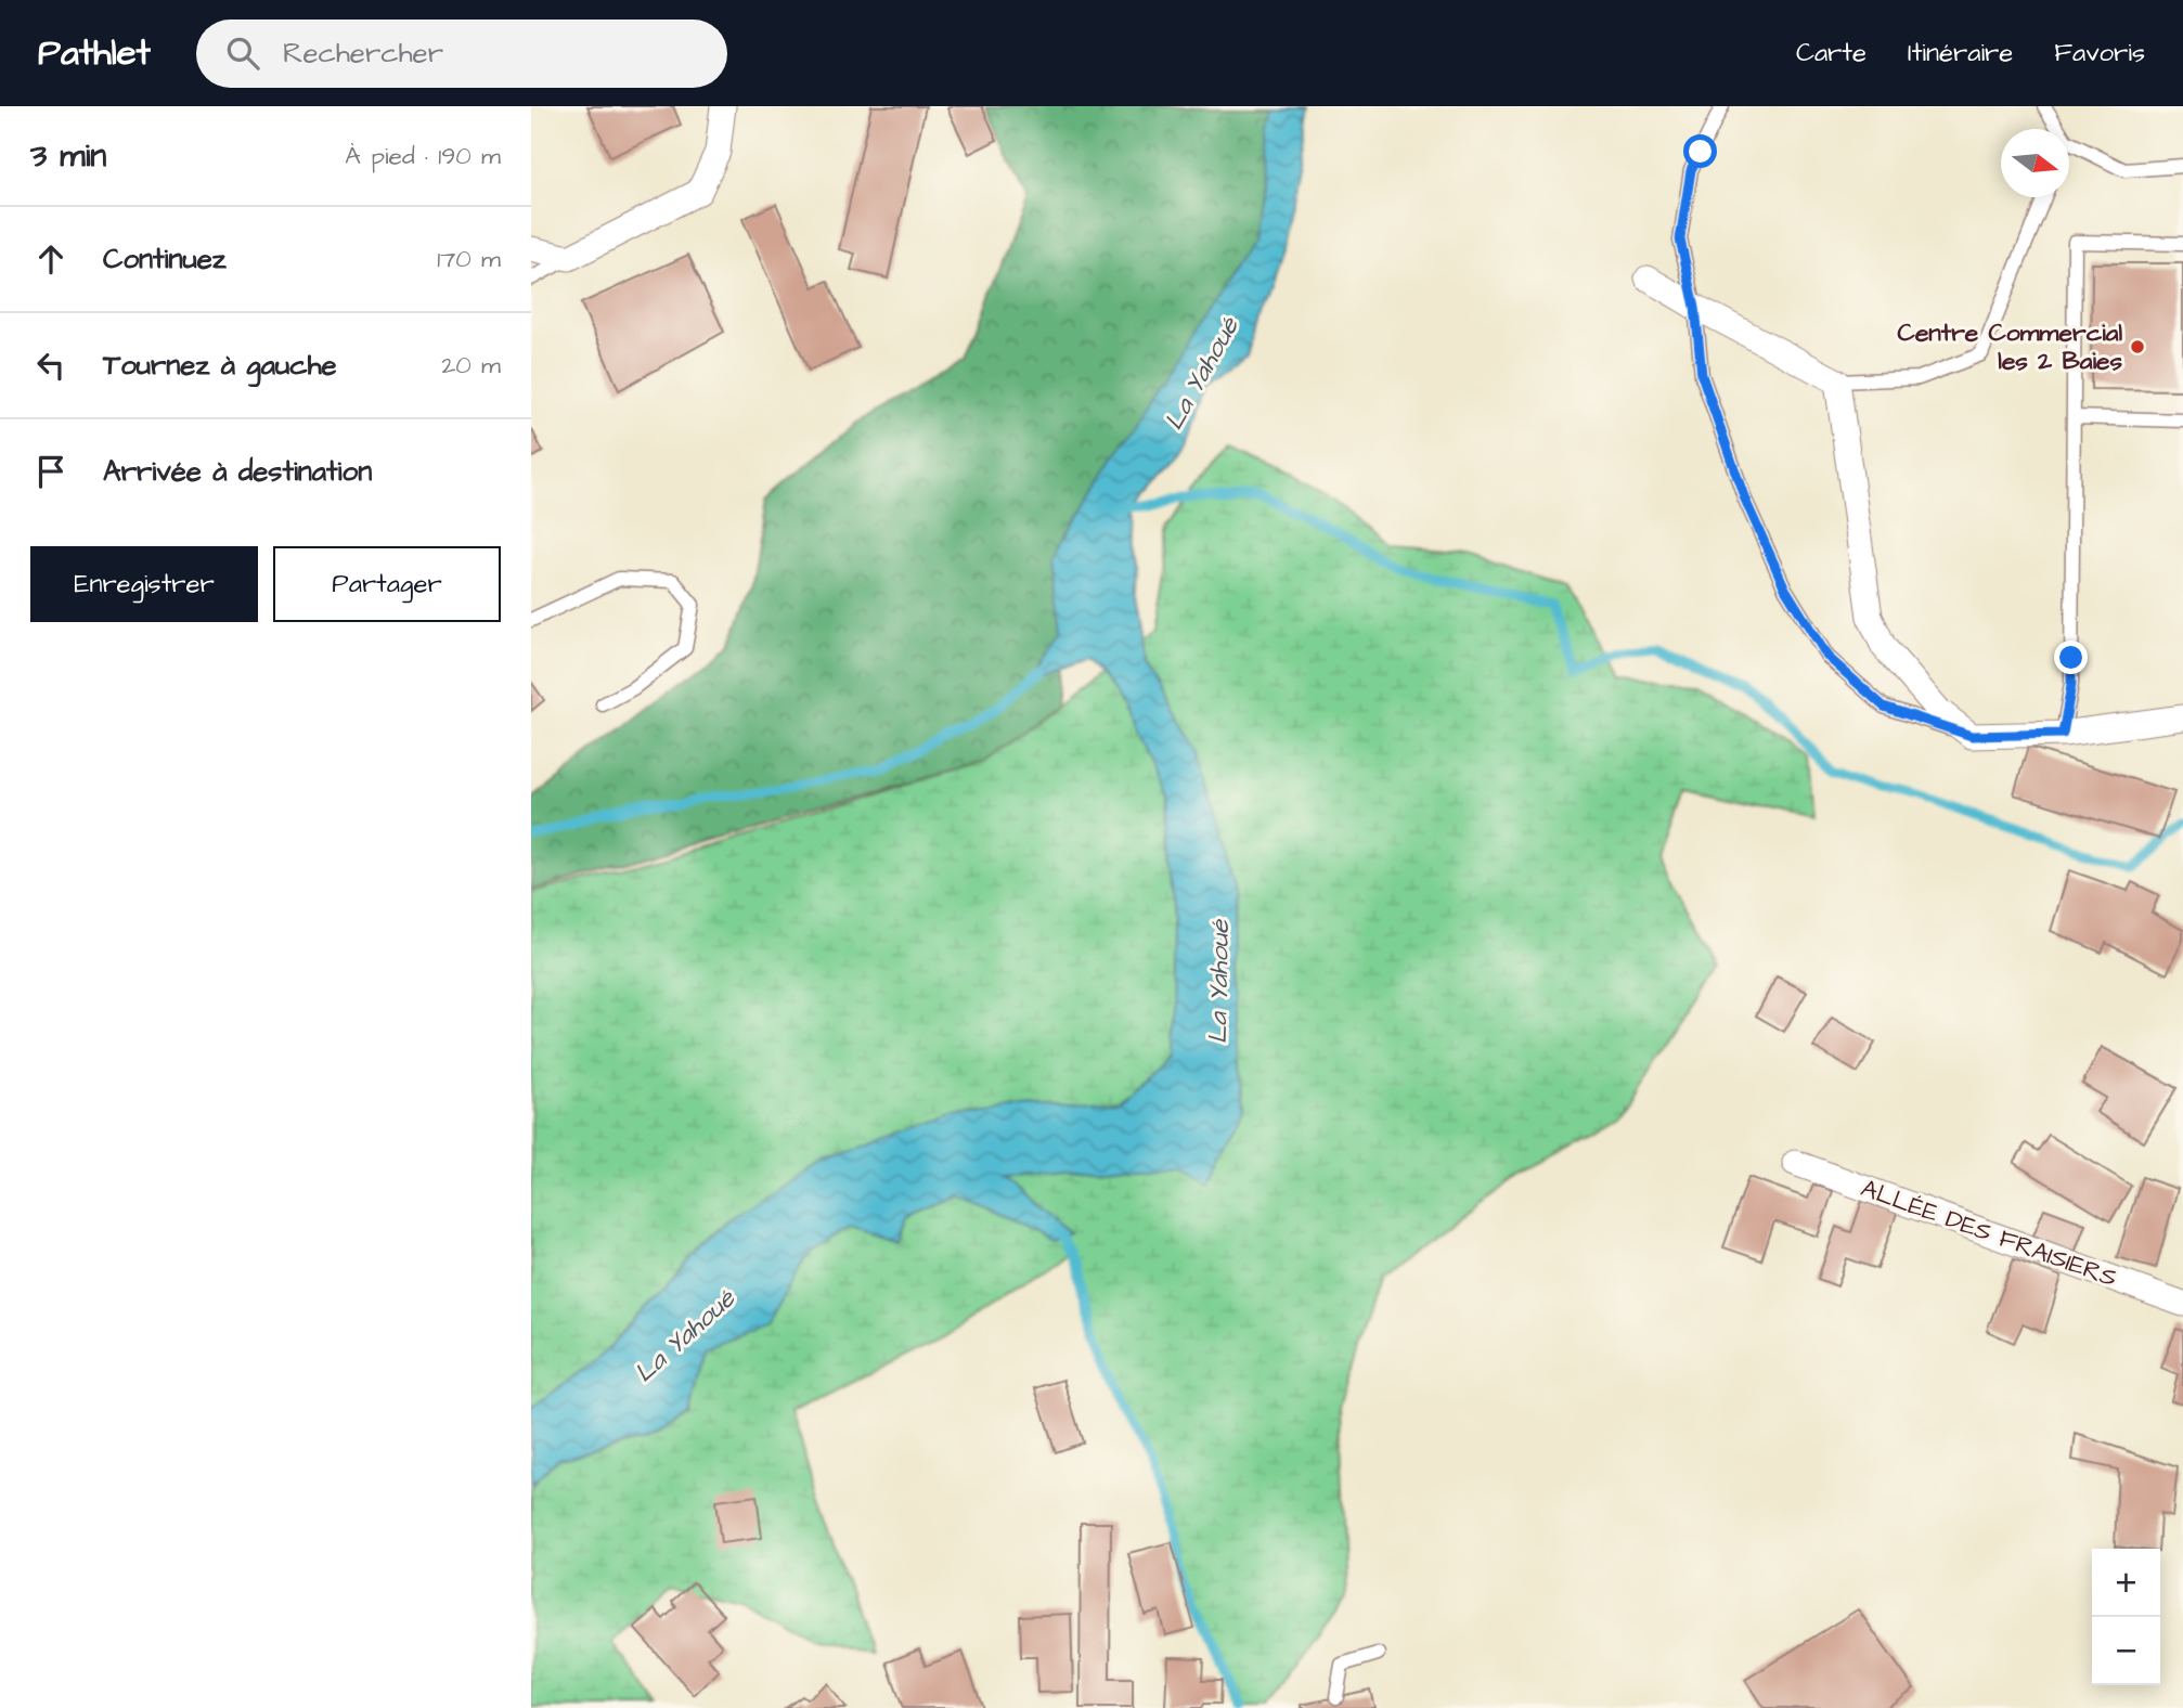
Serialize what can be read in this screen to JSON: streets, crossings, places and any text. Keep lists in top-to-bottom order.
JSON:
{
  "streets": {
    "street": ["ALLÉE DES FRAISIERS"]
  },
  "water": ["La Yahoué"],
  "places": ["Centre Commercial les 2 Baies"],
  "north": "right",
  "page": {
    "header": "Pathlet",
    "search": "Rechercher",
    "nav": ["Carte", "Itinéraire", "Favoris"],
    "heading": ["3 min", "À pied · 190 m"],
    "list": [
      ["Continuez", "170 m"],
      ["Tournez à gauche", "20 m"],
      "Arrivée à destination"
    ],
    "buttons": ["Enregistrer", "Partager"],
    "map_buttons": ["+", "−"]
  }
}
